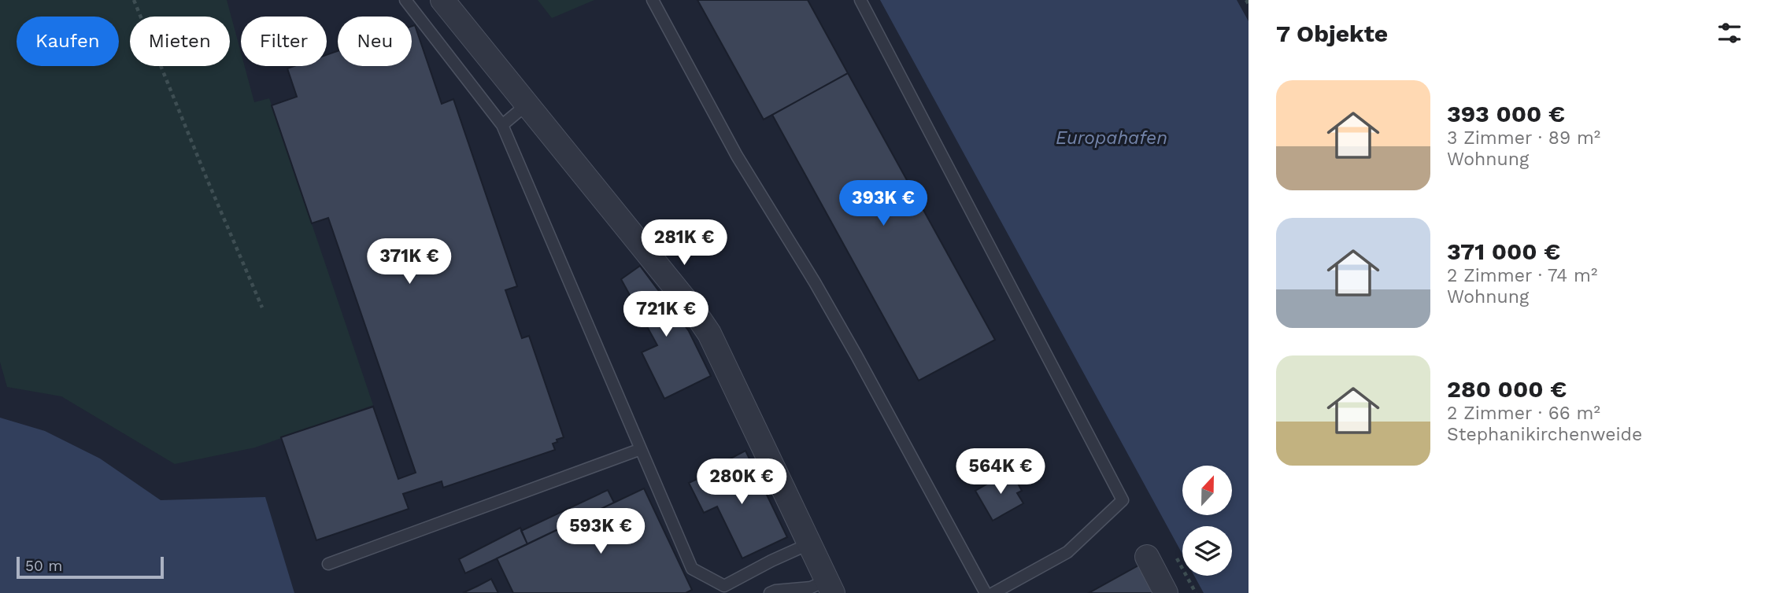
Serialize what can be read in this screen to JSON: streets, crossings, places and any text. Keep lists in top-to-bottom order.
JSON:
{
  "water": ["Europahafen"],
  "scale_bar": "50 m",
  "north": "top",
  "page": {
    "heading": "7 Objekte",
    "chip": [
      "Kaufen",
      "Mieten",
      "Filter",
      "Neu"
    ],
    "list": [
      {
        "name": "393 000 €",
        "note": "3 Zimmer · 89 m² · Wohnung"
      },
      {
        "name": "371 000 €",
        "note": "2 Zimmer · 74 m² · Wohnung"
      },
      {
        "name": "280 000 €",
        "note": "2 Zimmer · 66 m² · Stephanikirchenweide"
      }
    ],
    "price": [
      "393K €",
      "281K €",
      "371K €",
      "721K €",
      "564K €",
      "280K €",
      "593K €"
    ],
    "scale": "50 m"
  }
}
